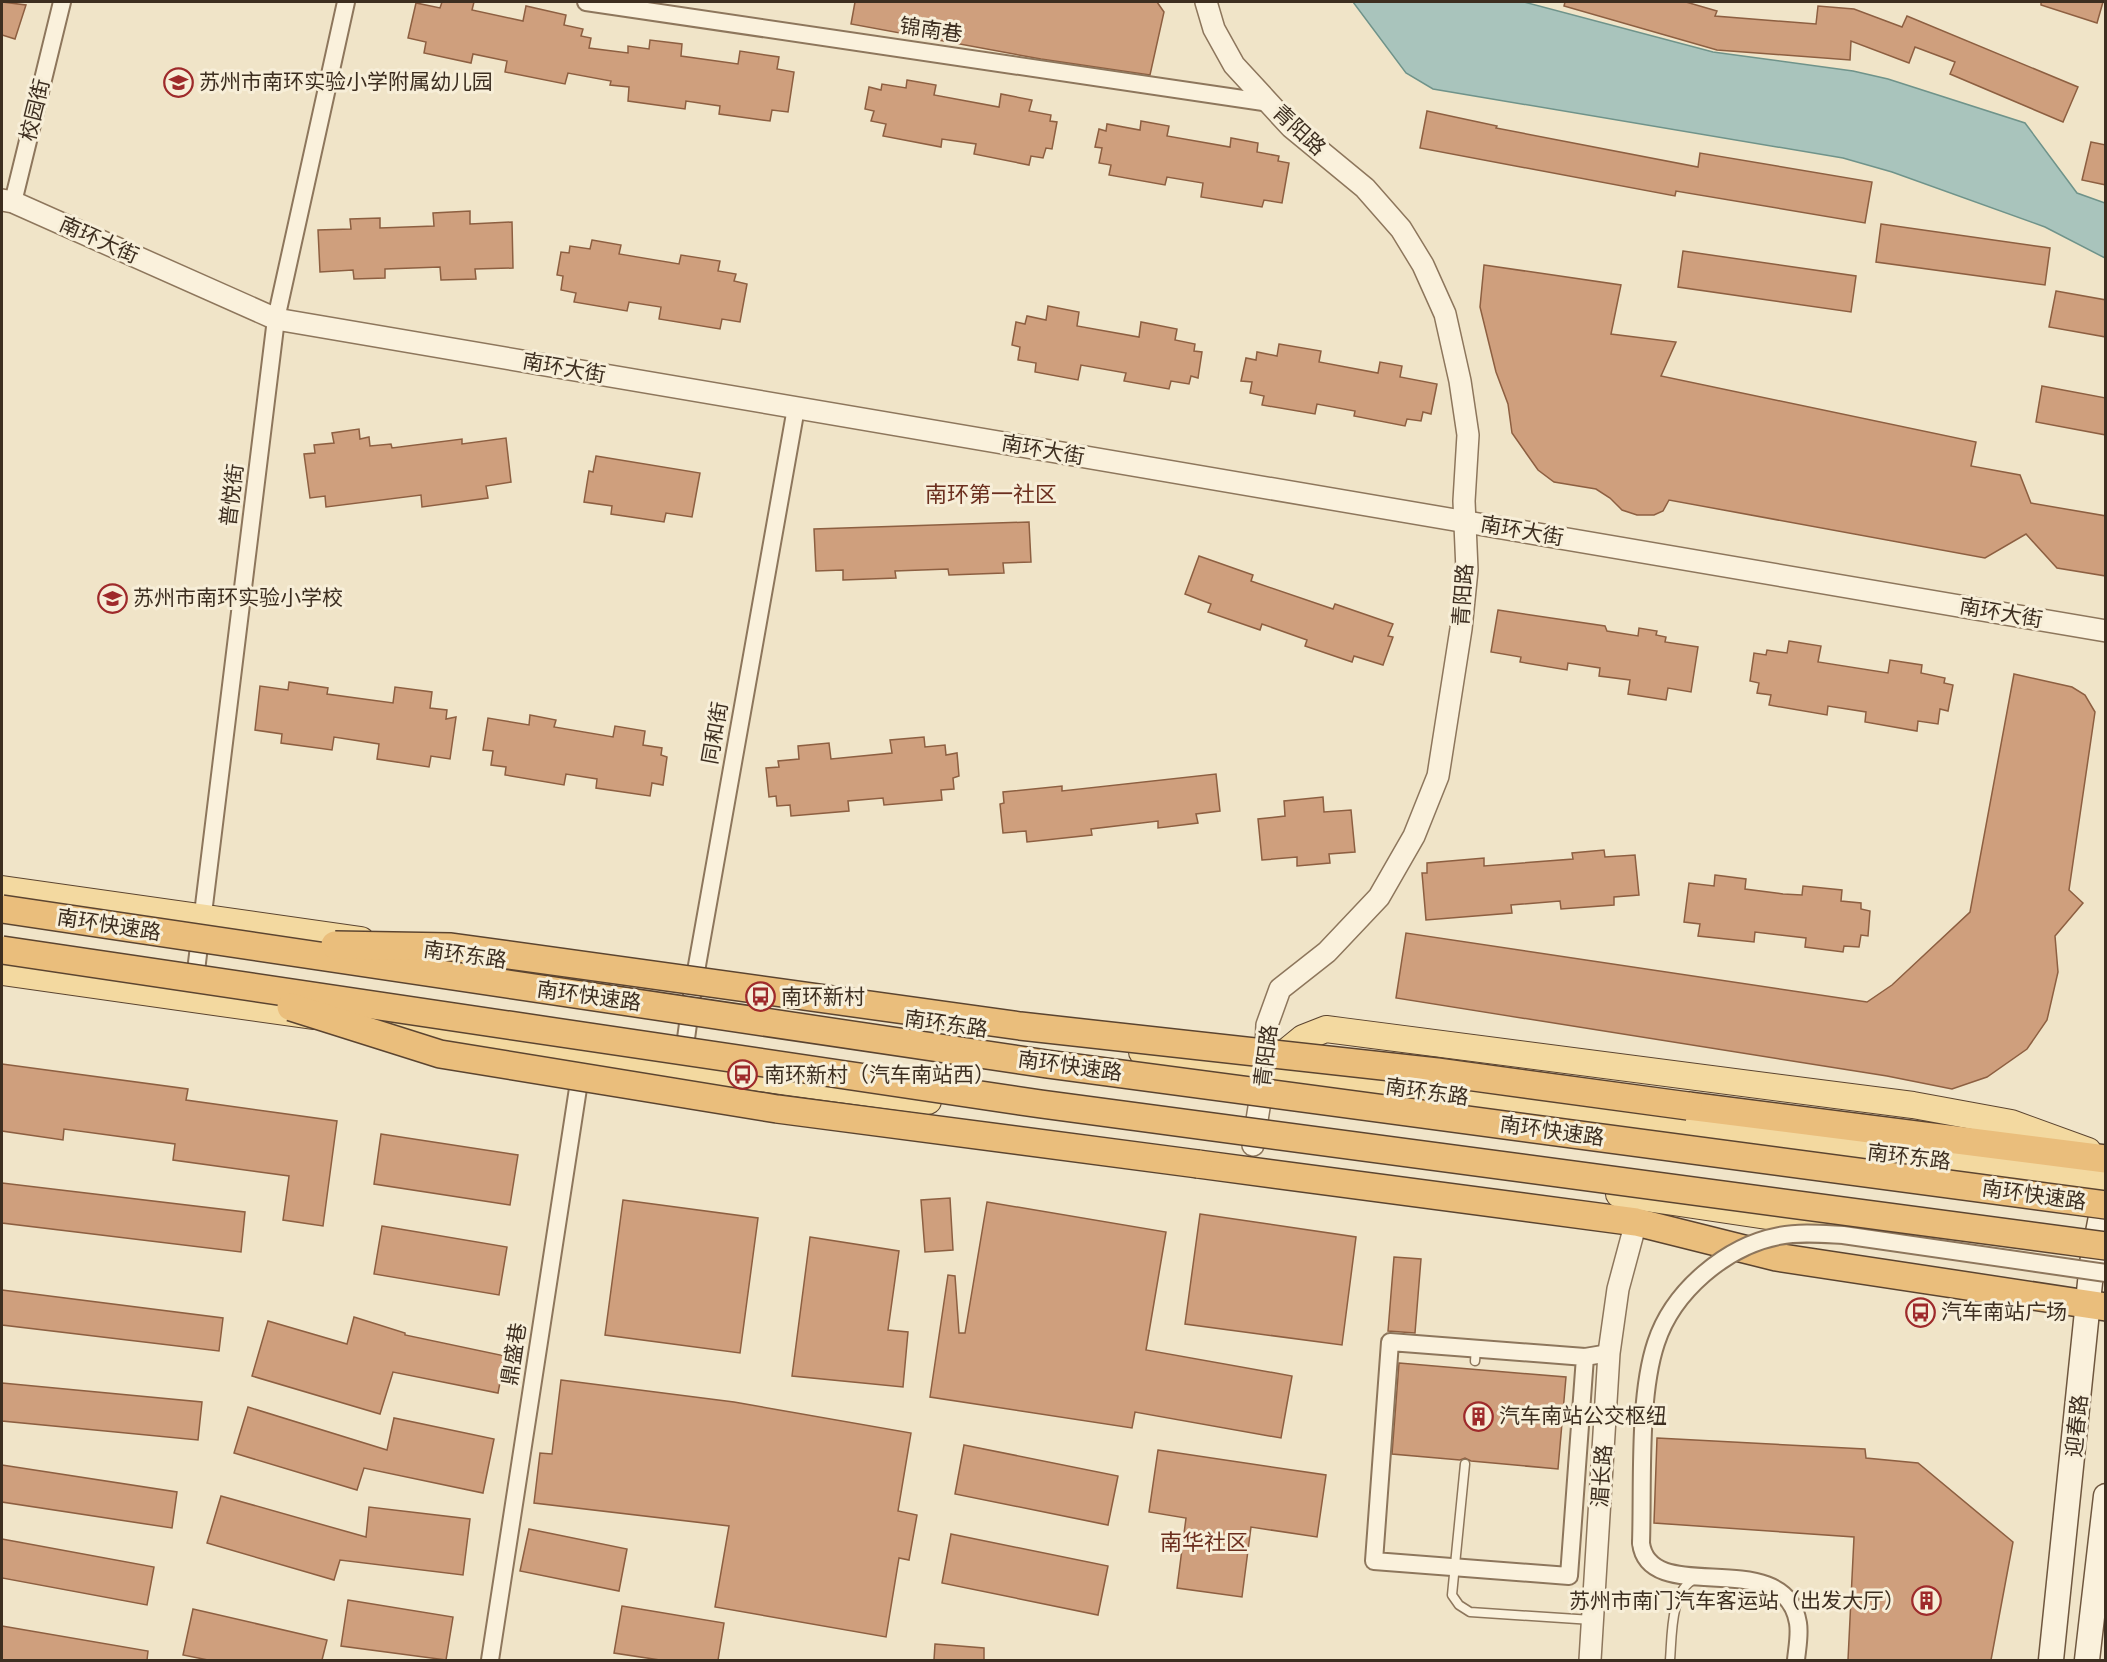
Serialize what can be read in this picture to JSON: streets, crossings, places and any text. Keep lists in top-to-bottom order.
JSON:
{
  "streets": {
    "highway": ["南环快速路"],
    "main road": ["南环东路", "迎春路"],
    "street": [
      "锦南巷",
      "校园街",
      "青阳路",
      "南环大街",
      "普悦街",
      "同和街",
      "鼎盛巷",
      "湄长路"
    ]
  },
  "crossings": [
    ["锦南巷", "青阳路"],
    ["校园街", "南环大街"],
    ["青阳路", "南环大街"],
    ["青阳路", "南环东路"],
    ["南环大街", "普悦街"],
    ["南环大街", "同和街"],
    ["普悦街", "南环东路"],
    ["同和街", "南环东路"],
    ["南环快速路", "迎春路"]
  ],
  "districts": ["南环第一社区", "南华社区"],
  "places": {
    "school or university": ["苏州市南环实验小学附属幼儿园", "苏州市南环实验小学校"],
    "bus stop": ["南环新村", "南环新村（汽车南站西）", "汽车南站广场"],
    "building": ["汽车南站公交枢纽", "苏州市南门汽车客运站（出发大厅）"]
  }
}
